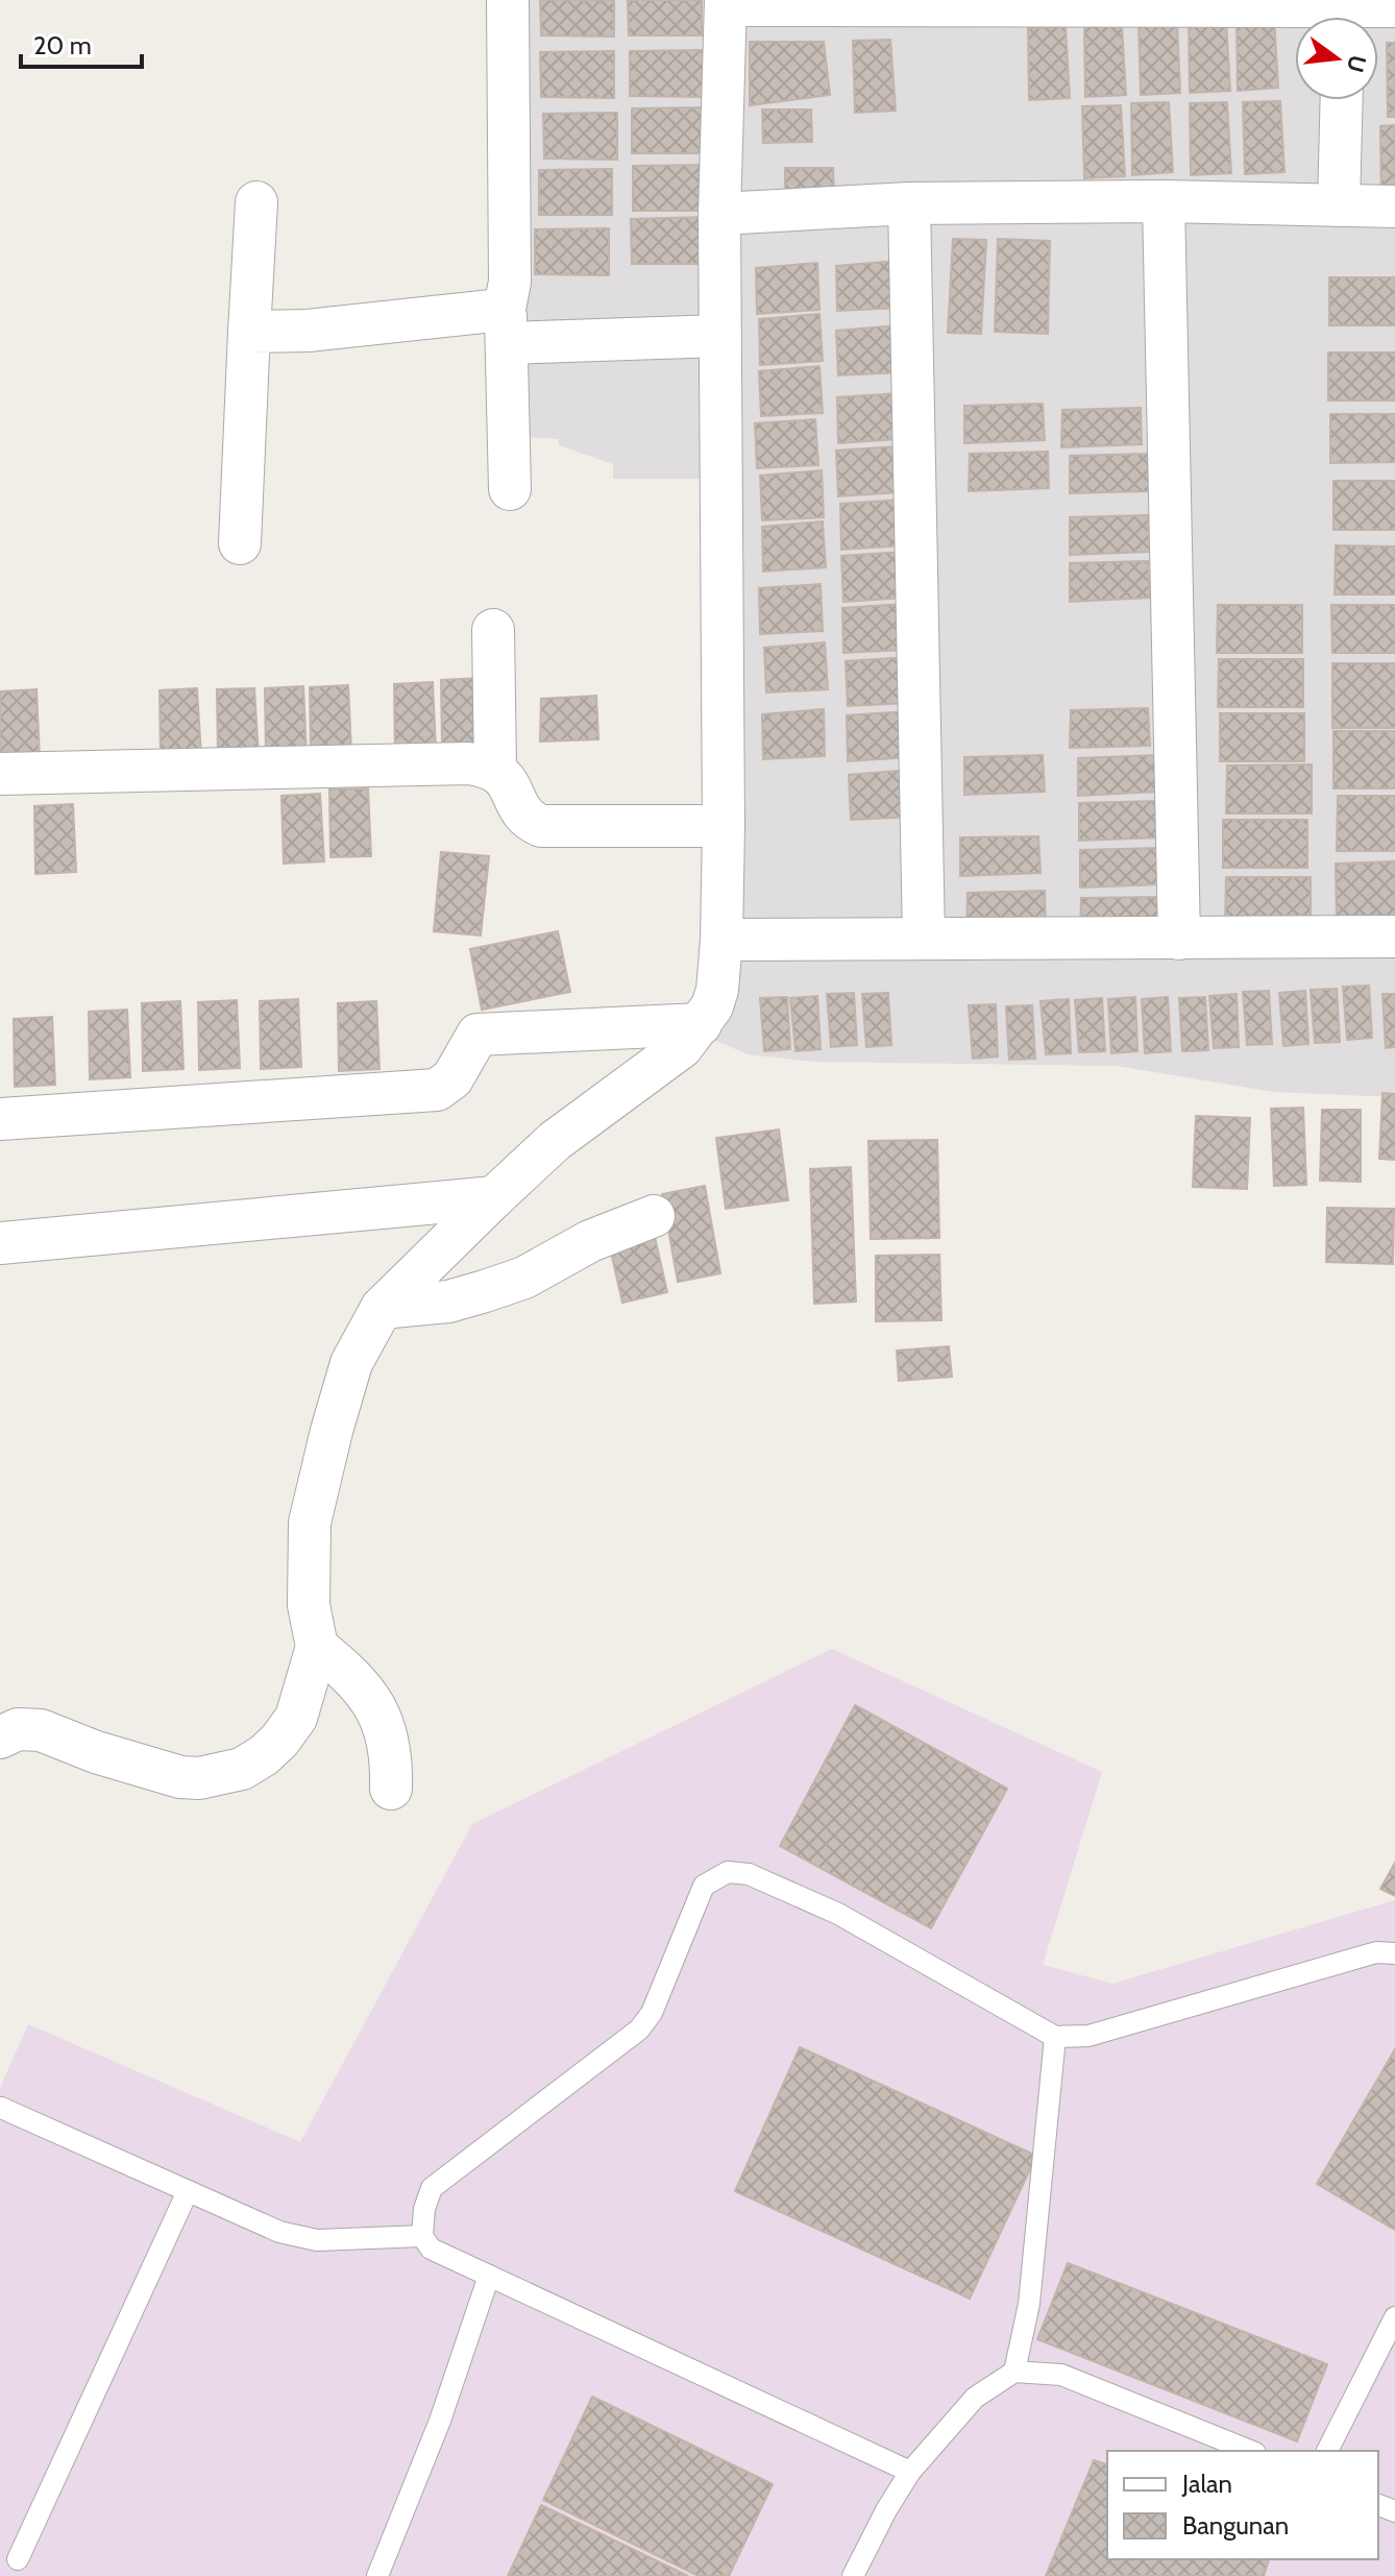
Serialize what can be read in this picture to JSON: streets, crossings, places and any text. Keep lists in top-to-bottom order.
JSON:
{
  "legend": ["Jalan", "Bangunan"],
  "scale_bar": "20 m",
  "north": "right"
}
